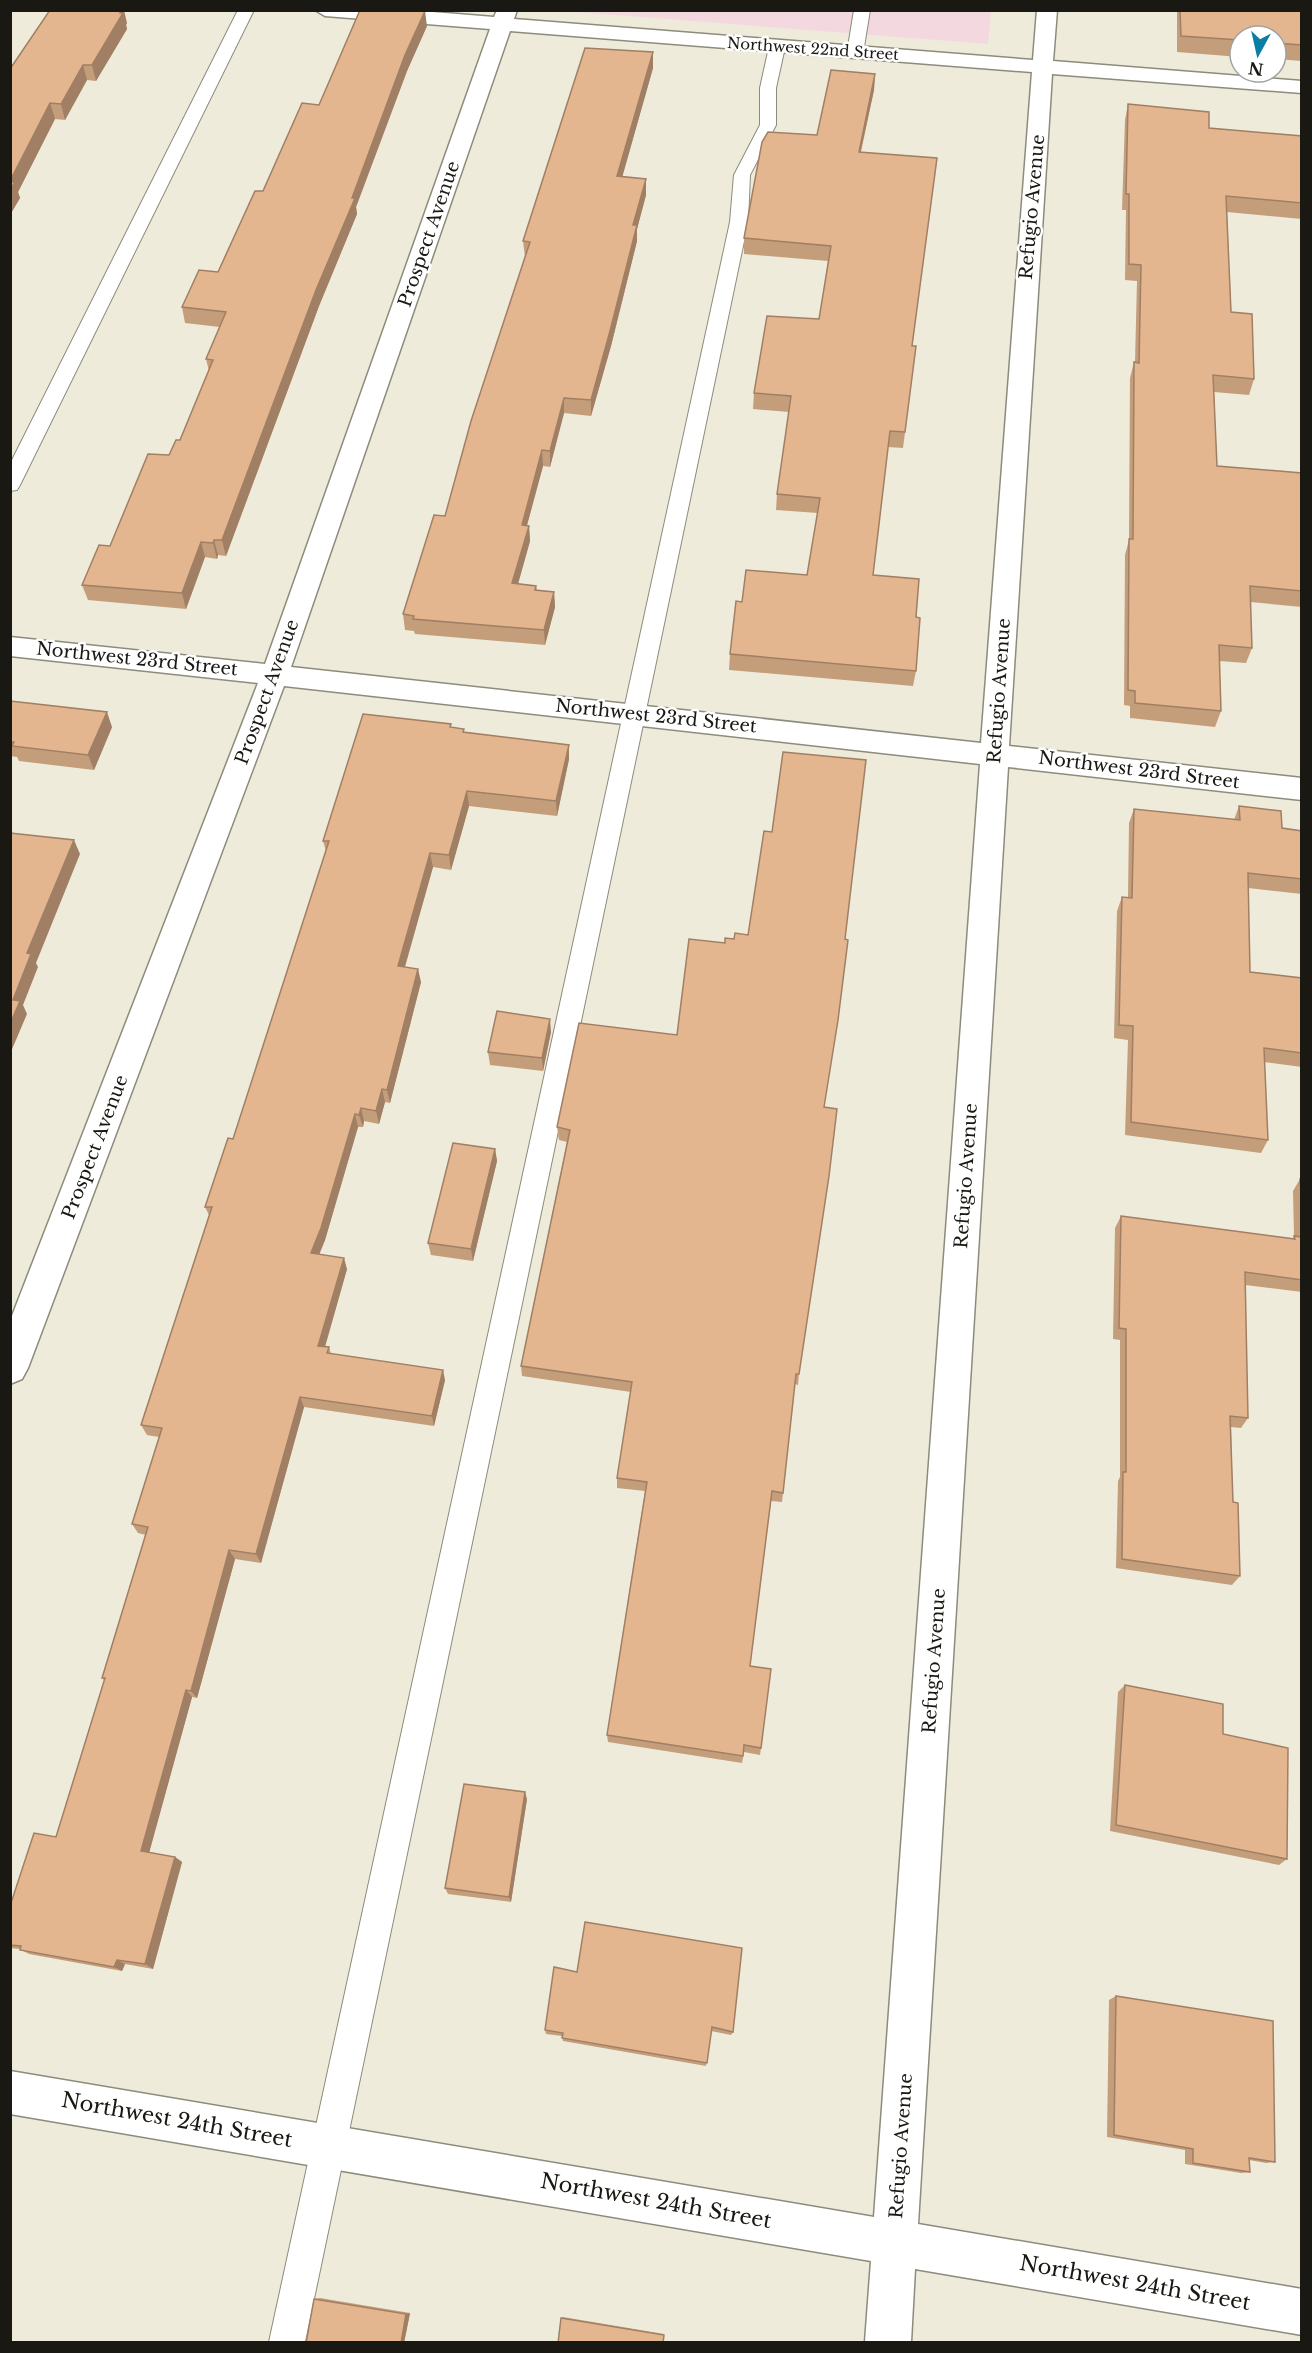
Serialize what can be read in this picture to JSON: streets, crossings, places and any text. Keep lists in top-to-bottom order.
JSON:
{
  "streets": {
    "street": [
      "Northwest 22nd Street",
      "Refugio Avenue",
      "Prospect Avenue",
      "Northwest 23rd Street",
      "Northwest 24th Street"
    ]
  },
  "crossings": [
    ["Northwest 22nd Street", "Refugio Avenue"],
    ["Northwest 22nd Street", "Prospect Avenue"],
    ["Refugio Avenue", "Northwest 23rd Street"],
    ["Refugio Avenue", "Northwest 24th Street"],
    ["Prospect Avenue", "Northwest 23rd Street"]
  ],
  "north": "bottom"
}
